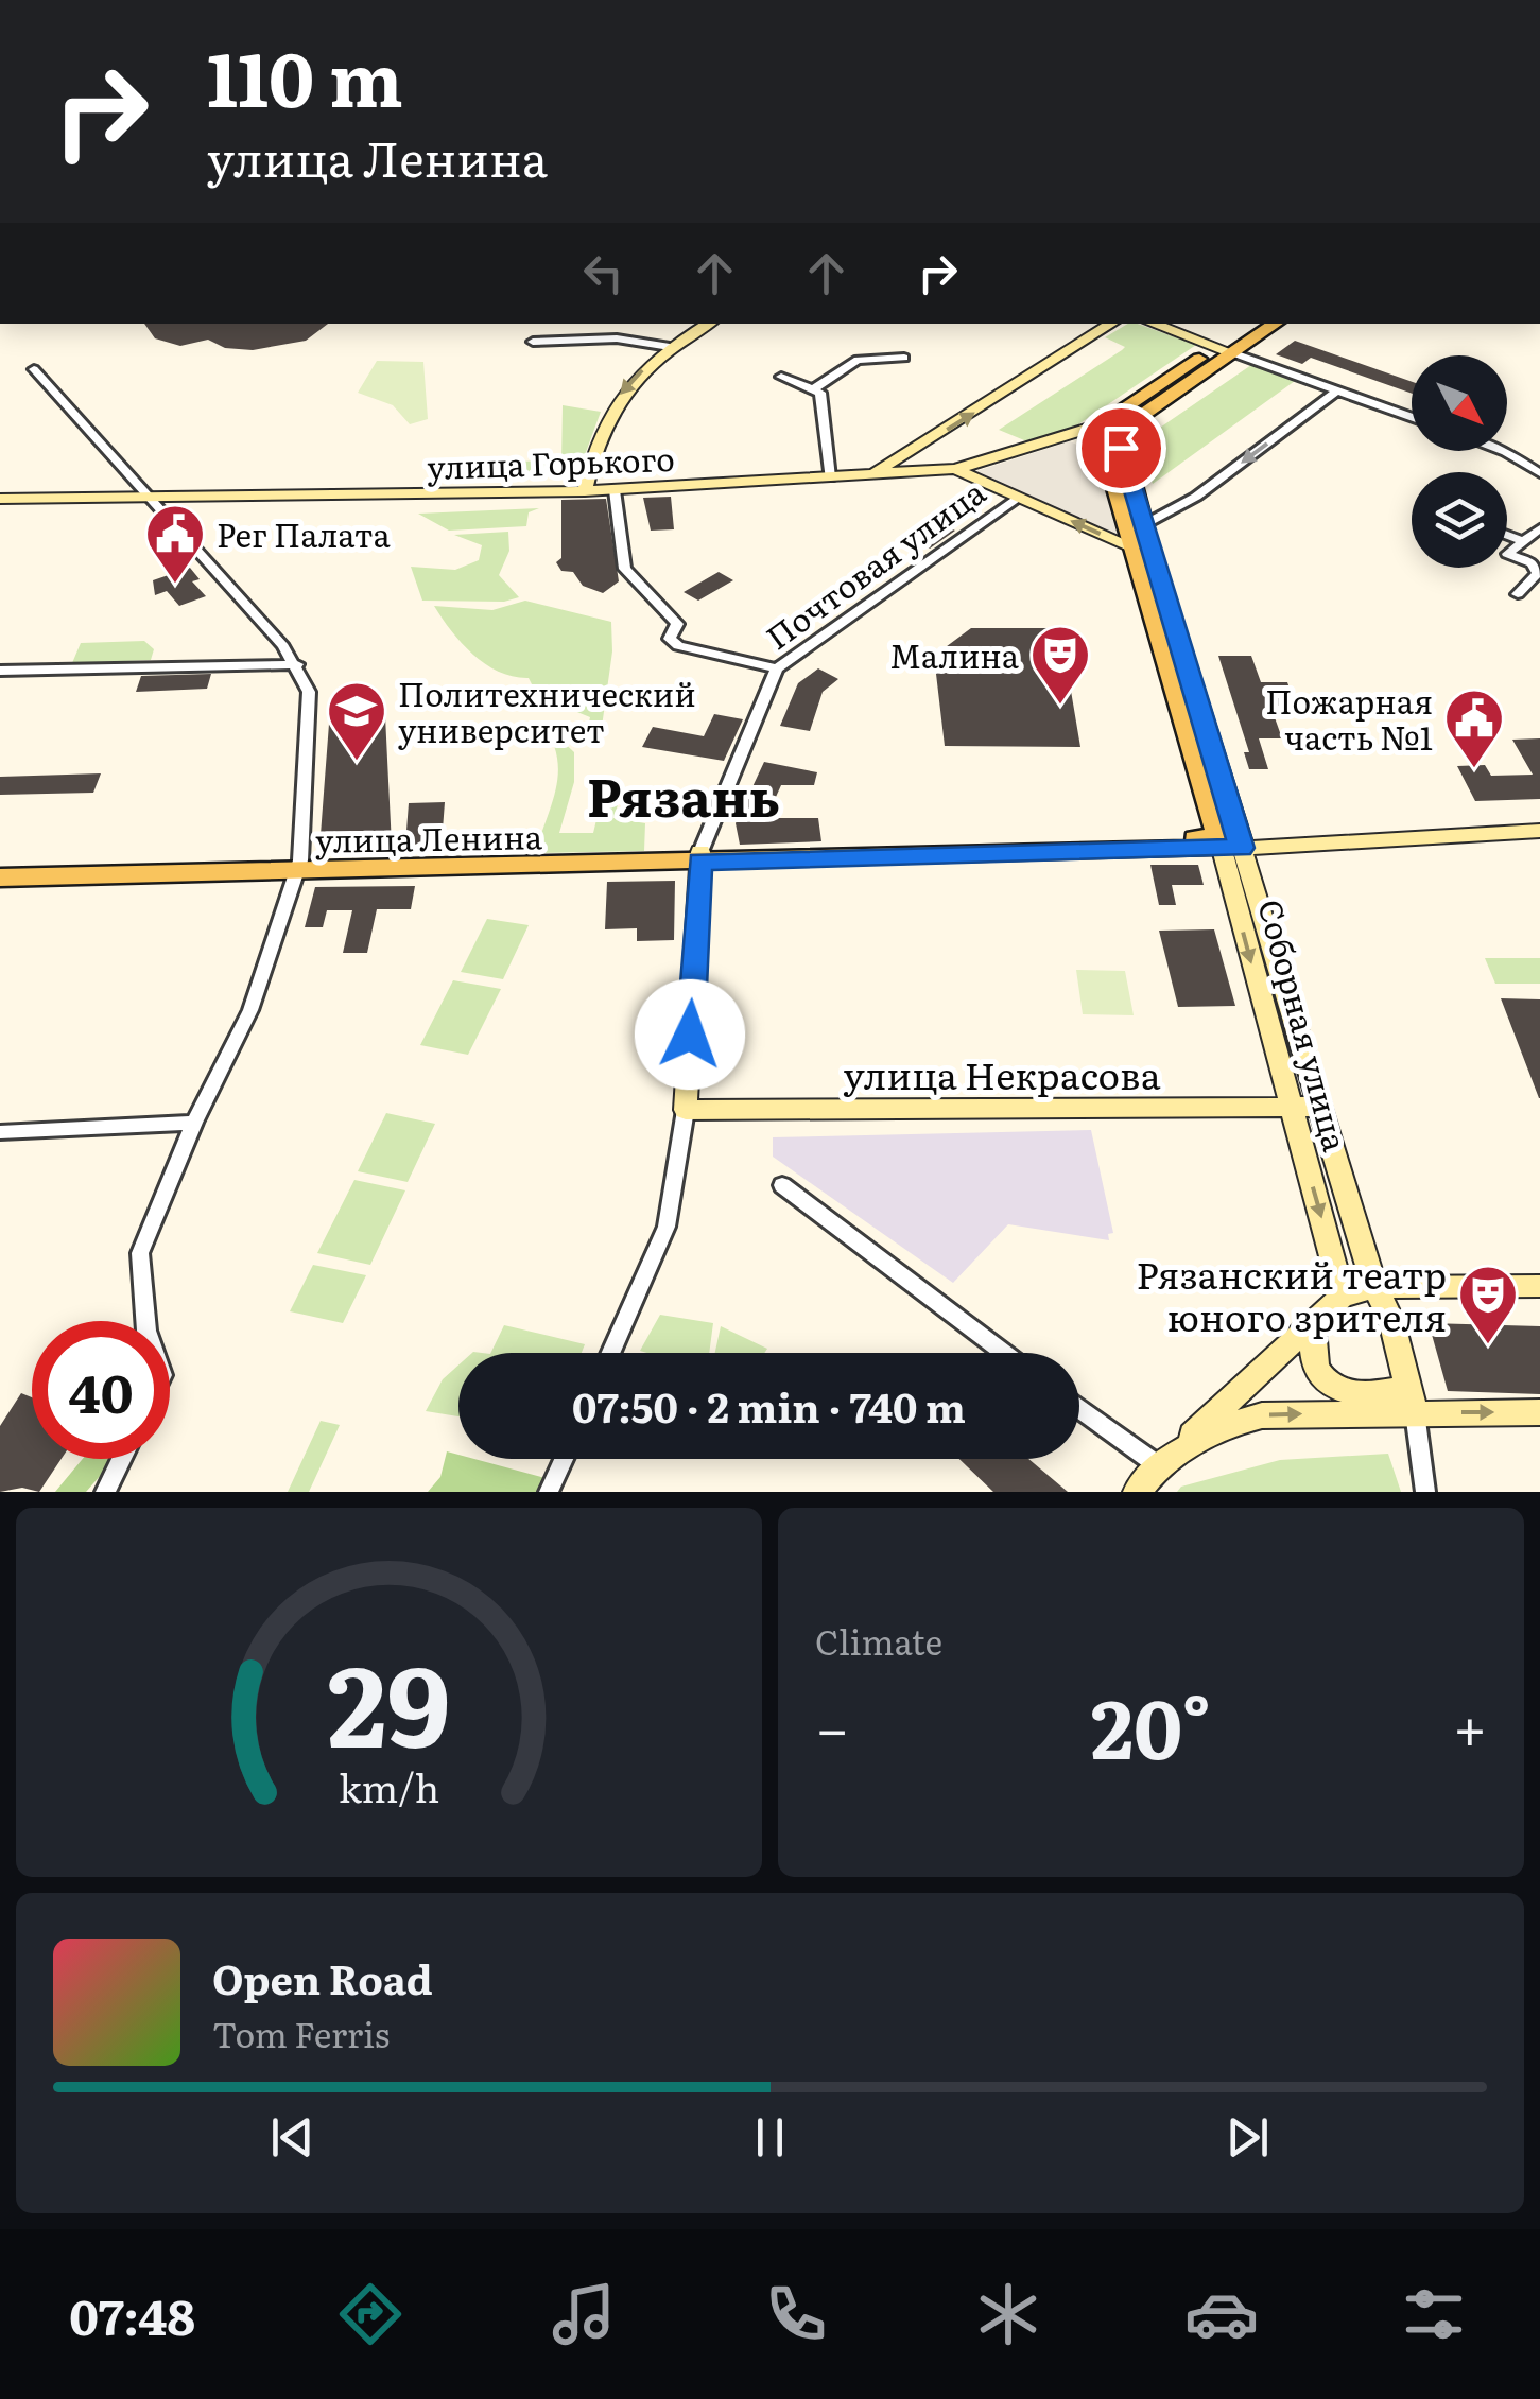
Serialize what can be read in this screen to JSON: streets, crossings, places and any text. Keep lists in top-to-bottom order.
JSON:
{
  "streets": {
    "main road": ["улица Ленина", "Соборная улица"],
    "street": ["улица Горького", "Почтовая улица", "улица Некрасова"]
  },
  "crossings": [
    ["улица Горького", "Соборная улица"],
    ["Почтовая улица", "улица Ленина"],
    ["Почтовая улица", "улица Некрасова"],
    ["улица Ленина", "Соборная улица"],
    ["Соборная улица", "улица Некрасова"]
  ],
  "districts": ["Рязань"],
  "places": {
    "public building": ["Рег Палата", "Пожарная часть №1"],
    "theatre": ["Малина", "Рязанский театр юного зрителя"],
    "school or university": ["Политехнический университет"]
  },
  "north": "bottom right",
  "page": {
    "turn": ["110 m", "улица Ленина"],
    "limit": "40",
    "trip": "07:50 · 2 min · 740 m",
    "tile": "Climate",
    "heat": ["−", "20°", "+"],
    "song": ["Open Road", "Tom Ferris"],
    "tabs": "07:48",
    "gauge": ["29", "km/h"]
  }
}
